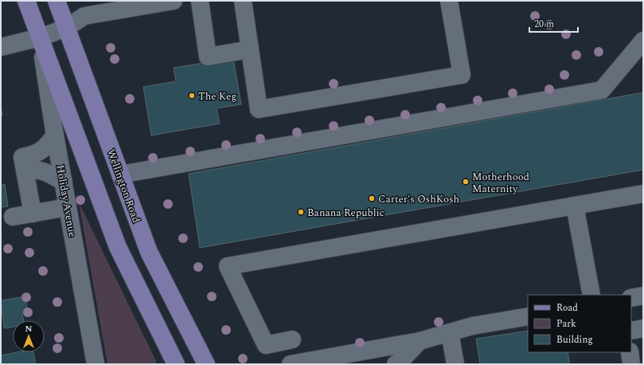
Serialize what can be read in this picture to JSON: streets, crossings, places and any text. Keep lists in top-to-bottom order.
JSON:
{
  "streets": {
    "main road": ["Wellington Road"],
    "street": ["Holiday Avenue"]
  },
  "places": [
    "The Keg",
    "Motherhood Maternity",
    "Carter's OshKosh",
    "Banana Republic"
  ],
  "legend": ["Road", "Park", "Building"],
  "scale_bar": "20 m",
  "north": "top"
}
